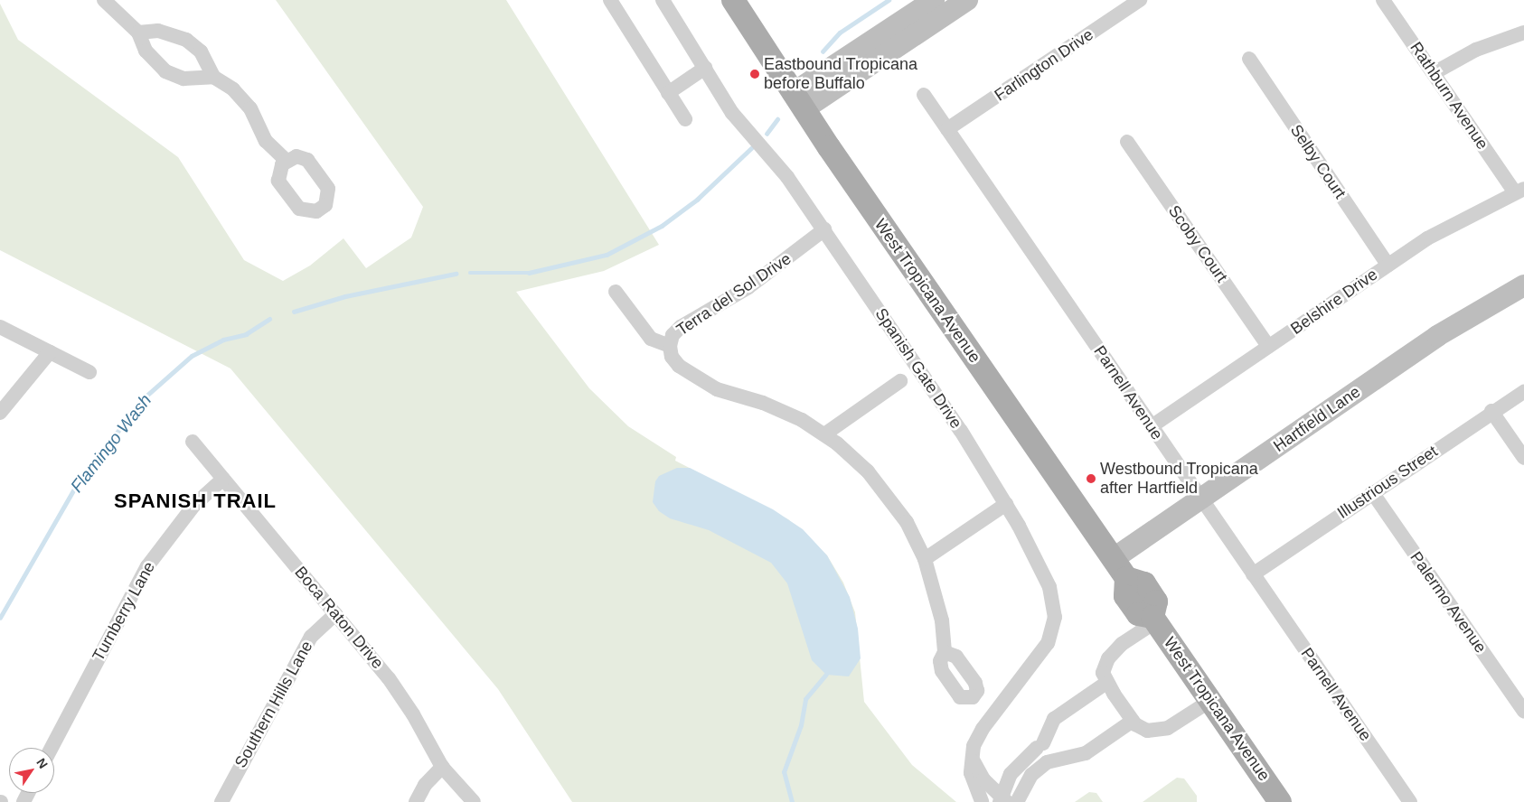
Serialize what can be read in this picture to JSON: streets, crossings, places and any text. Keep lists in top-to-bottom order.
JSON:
{
  "streets": {
    "main road": ["West Tropicana Avenue"],
    "street": [
      "Farlington Drive",
      "Rathburn Avenue",
      "Selby Court",
      "Scoby Court",
      "Terra del Sol Drive",
      "Belshire Drive",
      "Spanish Gate Drive",
      "Parnell Avenue",
      "Hartfield Lane",
      "Illustrious Street",
      "Palermo Avenue",
      "Turnberry Lane",
      "Boca Raton Drive",
      "Southern Hills Lane"
    ]
  },
  "crossings": [
    ["Farlington Drive", "Parnell Avenue"],
    ["Rathburn Avenue", "Belshire Drive"],
    ["Selby Court", "Belshire Drive"],
    ["Scoby Court", "Belshire Drive"],
    ["West Tropicana Avenue", "Hartfield Lane"],
    ["Terra del Sol Drive", "Spanish Gate Drive"],
    ["Belshire Drive", "Parnell Avenue"],
    ["Parnell Avenue", "Hartfield Lane"],
    ["Parnell Avenue", "Illustrious Street"],
    ["Illustrious Street", "Palermo Avenue"],
    ["Turnberry Lane", "Boca Raton Drive"],
    ["Boca Raton Drive", "Southern Hills Lane"]
  ],
  "districts": ["SPANISH TRAIL"],
  "water": ["Flamingo Wash"],
  "places": ["Eastbound Tropicana before Buffalo", "Westbound Tropicana after Hartfield"],
  "north": "top right"
}
